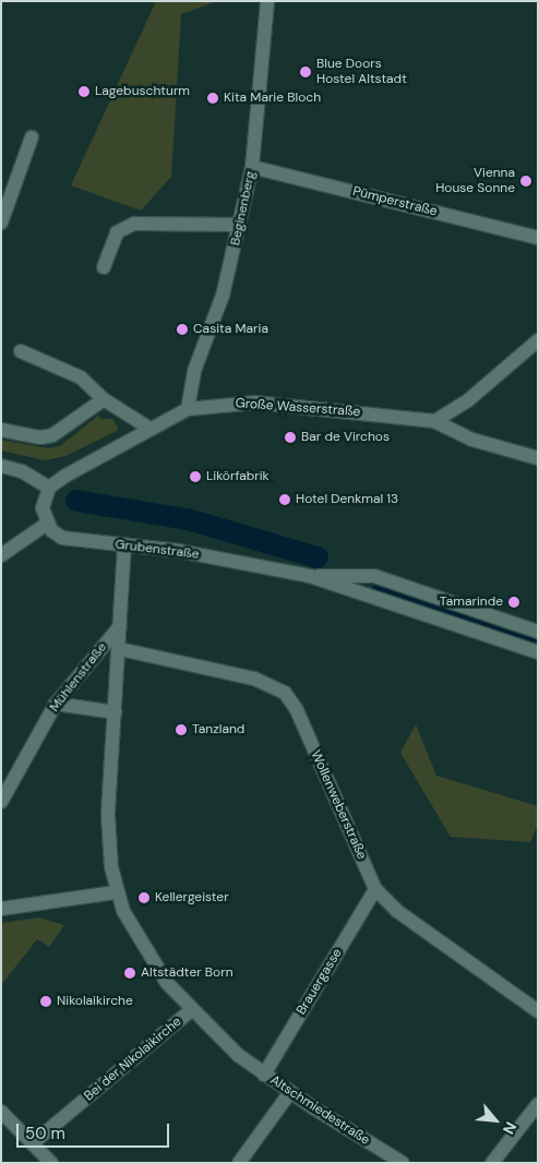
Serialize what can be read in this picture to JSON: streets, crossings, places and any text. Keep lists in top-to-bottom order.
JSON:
{
  "streets": {
    "street": [
      "Pümperstraße",
      "Beginenberg",
      "Große Wasserstraße",
      "Grubenstraße",
      "Mühlenstraße",
      "Wollenweberstraße",
      "Brauergasse",
      "Bei der Nikolaikirche",
      "Altschmiedestraße"
    ]
  },
  "crossings": [
    ["Pümperstraße", "Beginenberg"],
    ["Beginenberg", "Große Wasserstraße"],
    ["Mühlenstraße", "Altschmiedestraße"],
    ["Wollenweberstraße", "Brauergasse"],
    ["Wollenweberstraße", "Altschmiedestraße"],
    ["Brauergasse", "Altschmiedestraße"],
    ["Bei der Nikolaikirche", "Altschmiedestraße"]
  ],
  "places": [
    "Blue Doors Hostel Altstadt",
    "Lagebuschturm",
    "Kita Marie Bloch",
    "Vienna House Sonne",
    "Casita Maria",
    "Bar de Virchos",
    "Likörfabrik",
    "Hotel Denkmal 13",
    "Tamarinde",
    "Tanzland",
    "Kellergeister",
    "Altstädter Born",
    "Nikolaikirche"
  ],
  "scale_bar": "50 m",
  "north": "bottom right"
}
